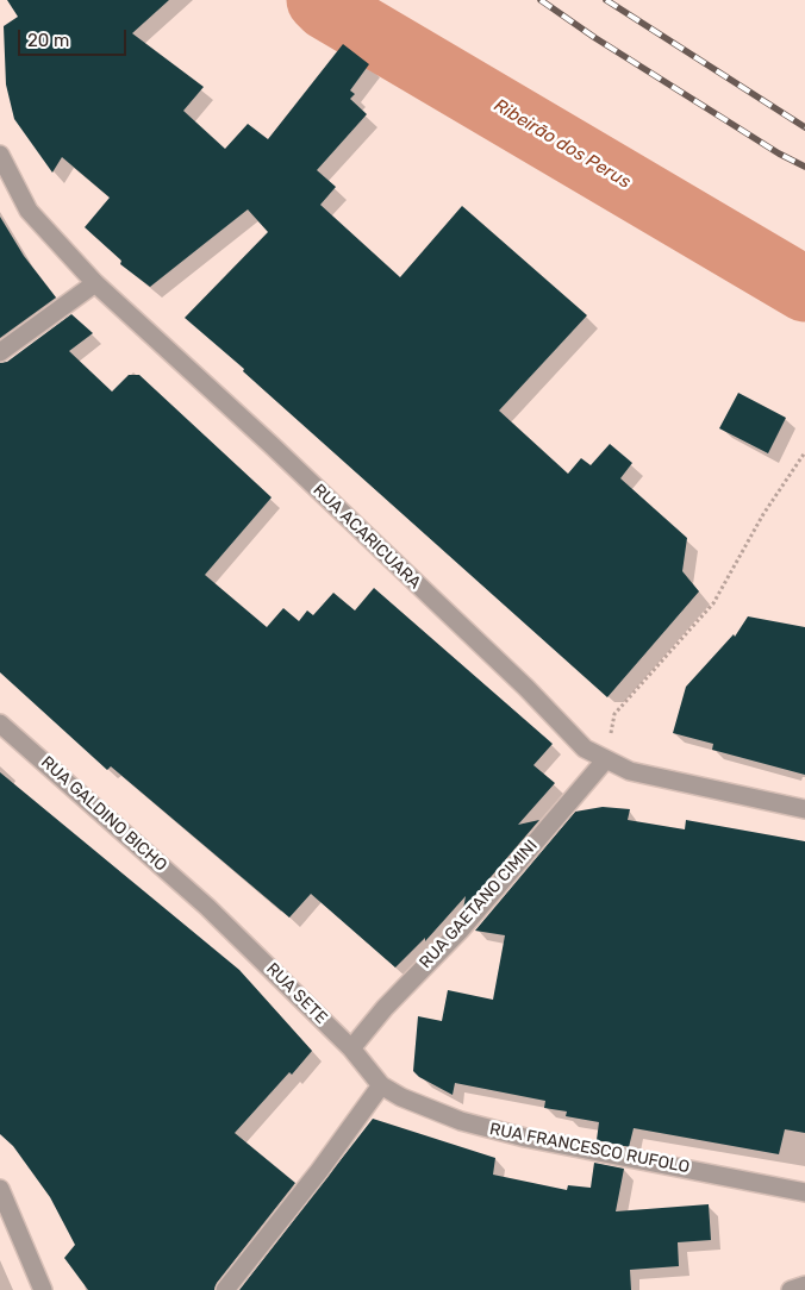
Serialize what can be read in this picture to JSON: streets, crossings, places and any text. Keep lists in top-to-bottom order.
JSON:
{
  "streets": {
    "street": [
      "RUA ACARICUARA",
      "RUA GALDINO BICHO",
      "RUA GAETANO CIMINI",
      "RUA SETE",
      "RUA FRANCESCO RUFOLO"
    ]
  },
  "crossings": [
    ["RUA ACARICUARA", "RUA GAETANO CIMINI"],
    ["RUA GALDINO BICHO", "RUA SETE"],
    ["RUA GAETANO CIMINI", "RUA SETE"],
    ["RUA SETE", "RUA FRANCESCO RUFOLO"]
  ],
  "water": ["Ribeirão dos Perus"],
  "scale_bar": "20 m"
}
